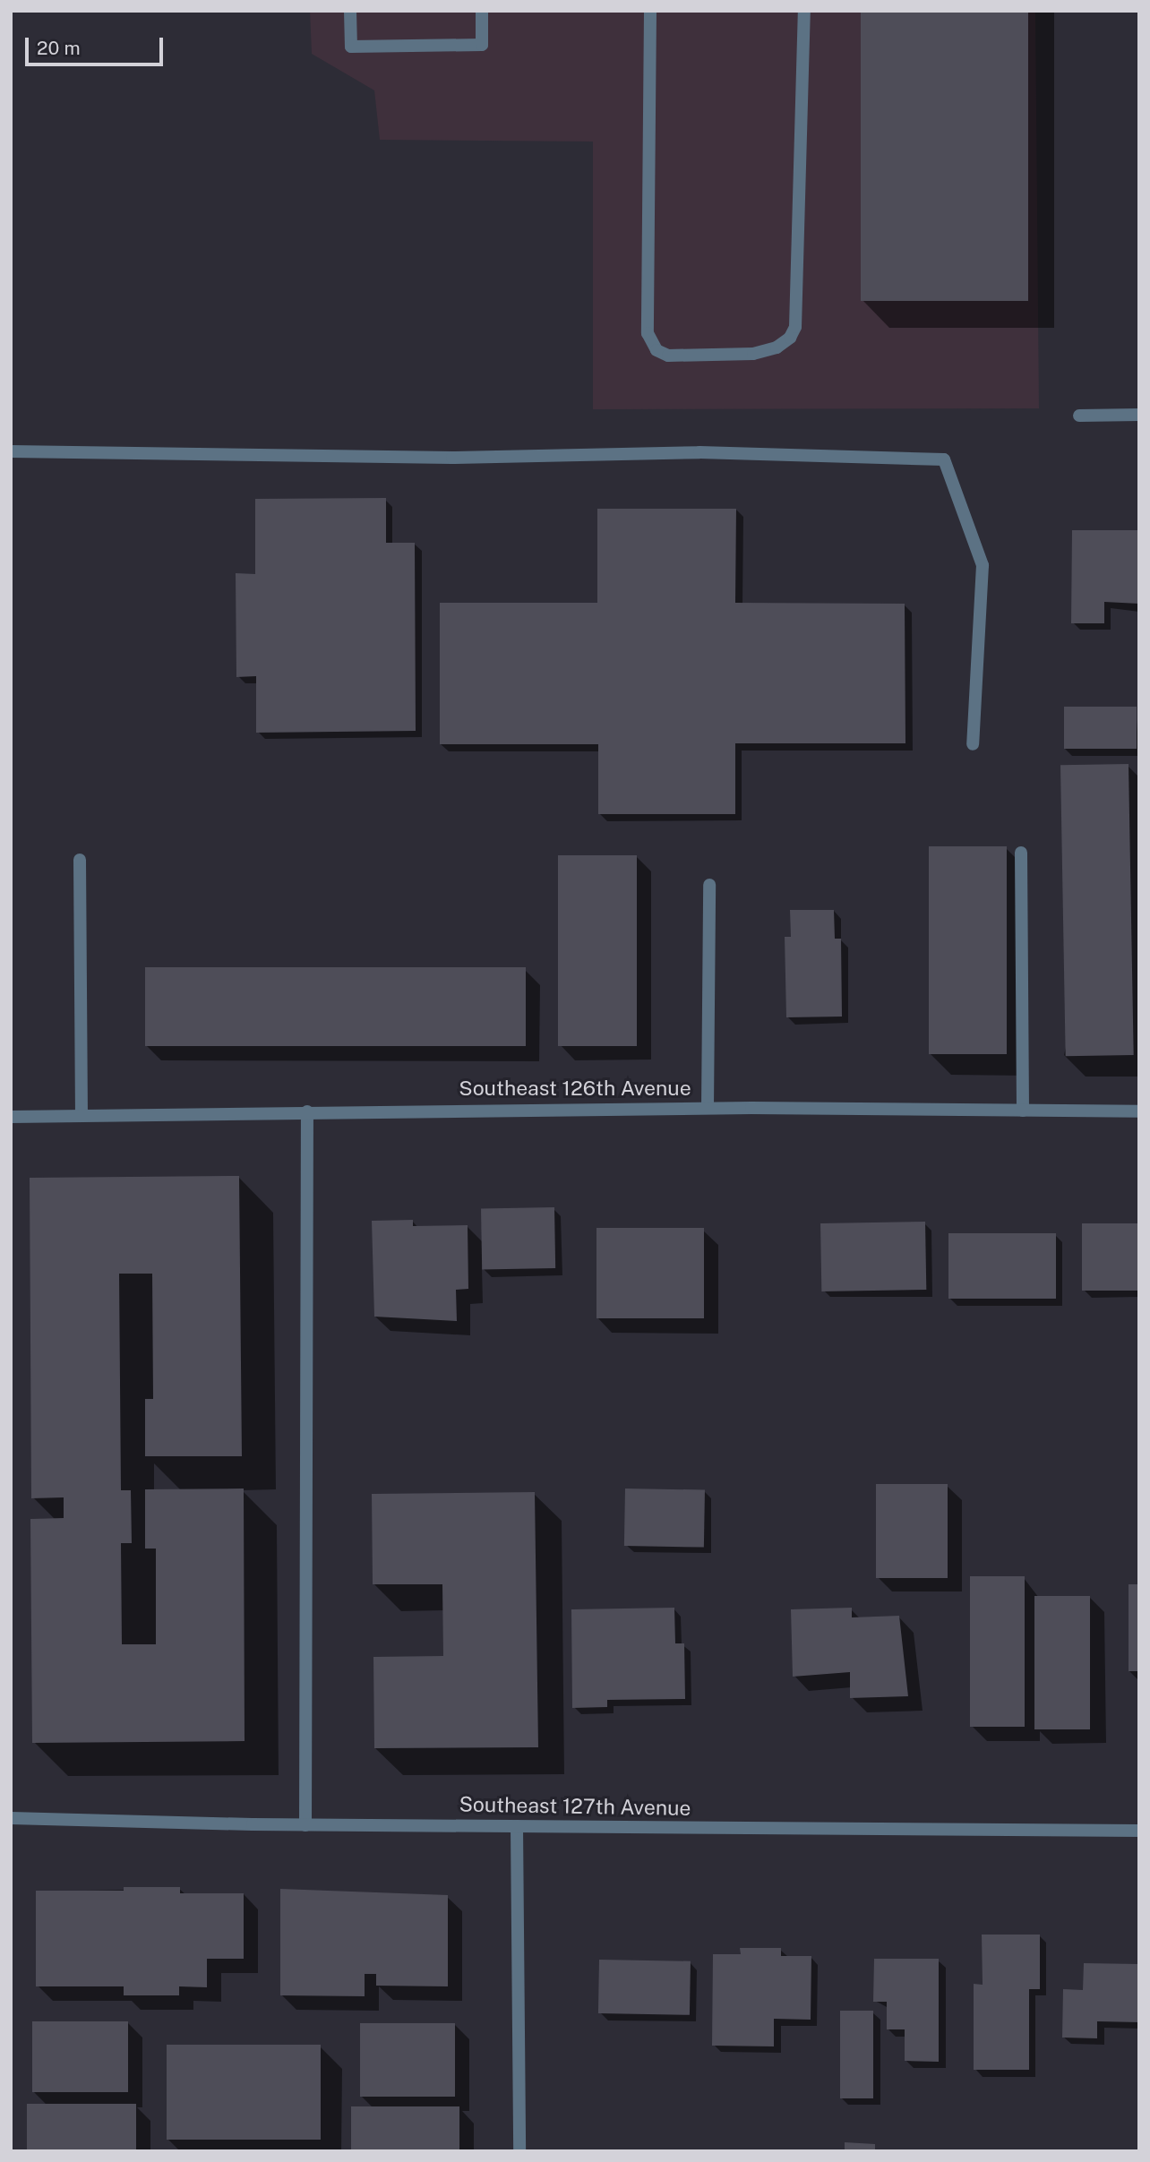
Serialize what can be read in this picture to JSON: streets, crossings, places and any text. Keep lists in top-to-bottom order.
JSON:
{
  "streets": {
    "street": ["Southeast 126th Avenue", "Southeast 127th Avenue"]
  },
  "scale_bar": "20 m"
}
